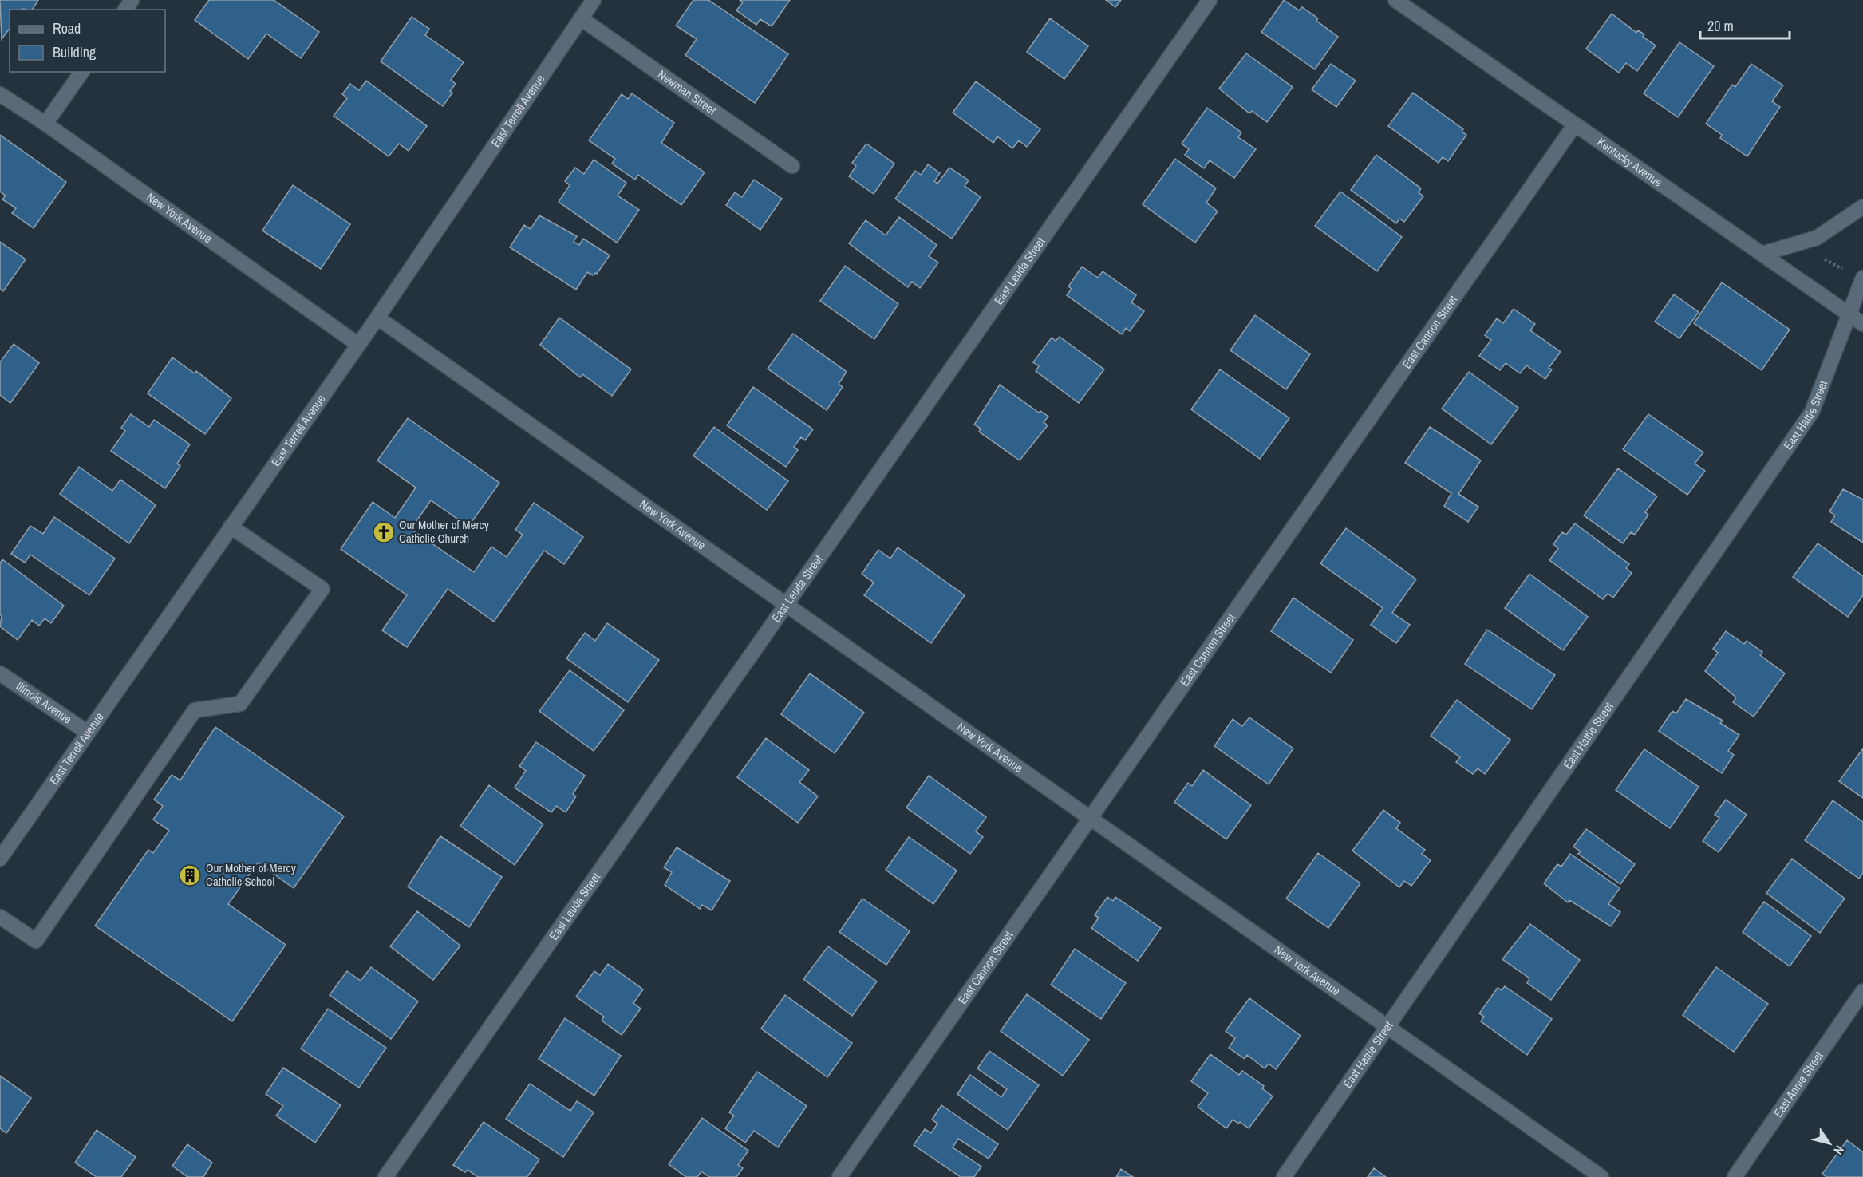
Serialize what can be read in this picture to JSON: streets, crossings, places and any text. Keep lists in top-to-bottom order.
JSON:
{
  "streets": {
    "street": [
      "Newman Street",
      "East Terrell Avenue",
      "Kentucky Avenue",
      "New York Avenue",
      "East Leuda Street",
      "East Cannon Street",
      "East Hattie Street",
      "Illinois Avenue",
      "East Annie Street"
    ]
  },
  "crossings": [
    ["Newman Street", "East Terrell Avenue"],
    ["East Terrell Avenue", "New York Avenue"],
    ["East Terrell Avenue", "Illinois Avenue"],
    ["Kentucky Avenue", "East Cannon Street"],
    ["Kentucky Avenue", "East Hattie Street"],
    ["New York Avenue", "East Leuda Street"],
    ["New York Avenue", "East Cannon Street"],
    ["New York Avenue", "East Hattie Street"]
  ],
  "places": {
    "church": ["Our Mother of Mercy Catholic Church"],
    "building": ["Our Mother of Mercy Catholic School"]
  },
  "legend": ["Road", "Building"],
  "scale_bar": "20 m",
  "north": "bottom right"
}
